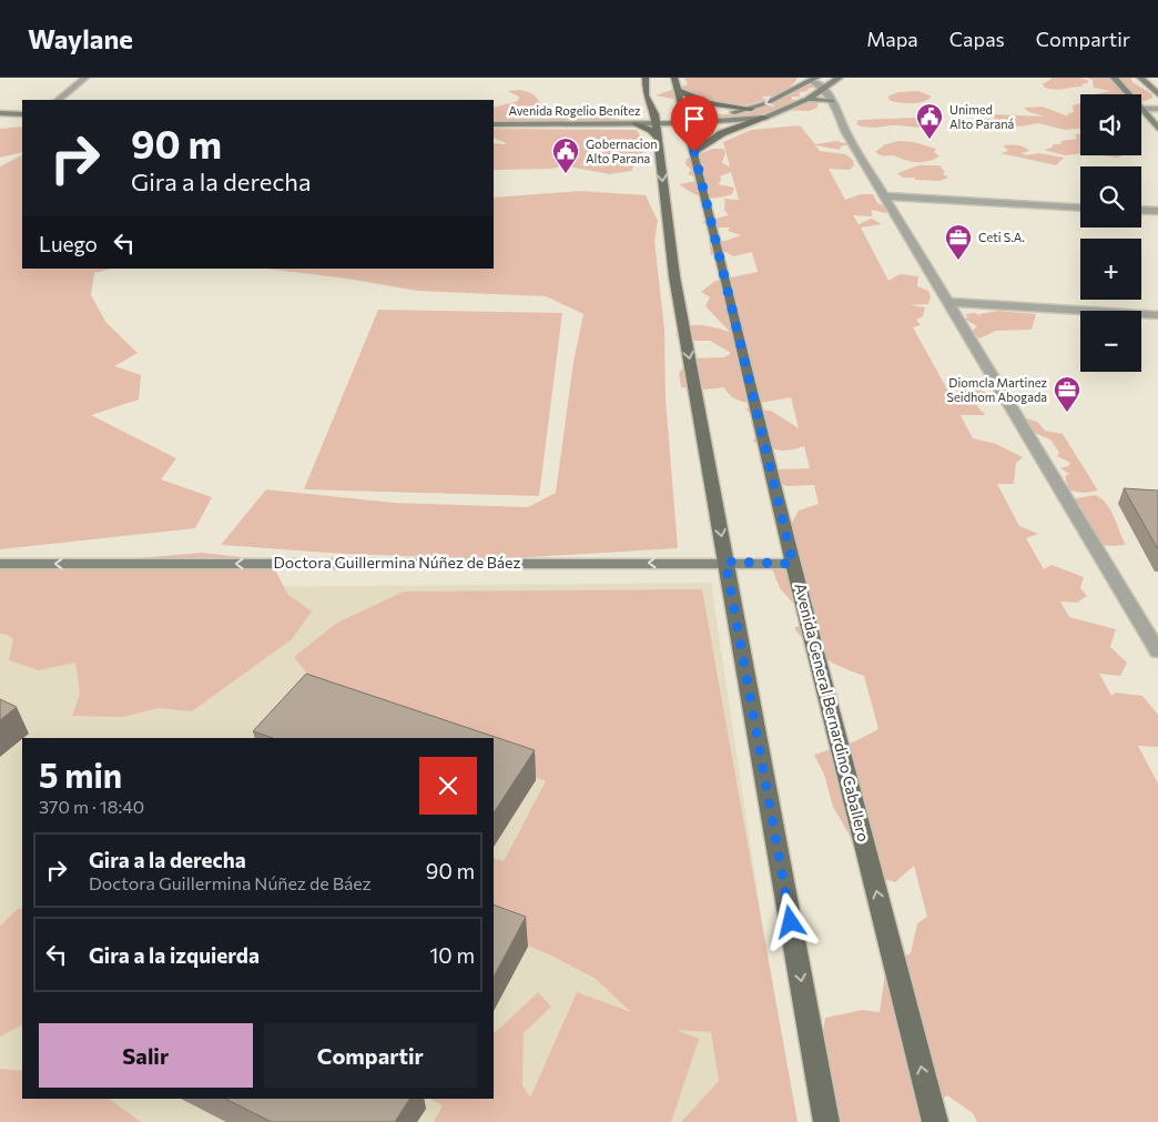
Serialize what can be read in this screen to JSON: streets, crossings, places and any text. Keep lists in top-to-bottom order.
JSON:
{
  "streets": {
    "main road": ["Avenida General Bernardino Caballero"],
    "street": ["Avenida Rogelio Benítez", "Doctora Guillermina Núñez de Báez"]
  },
  "crossings": [
    ["Avenida Rogelio Benítez", "Avenida General Bernardino Caballero"],
    ["Doctora Guillermina Núñez de Báez", "Avenida General Bernardino Caballero"]
  ],
  "one_way": ["Doctora Guillermina Núñez de Báez"],
  "places": {
    "public building": ["Unimed Alto Paraná", "Gobernacion Alto Parana"],
    "office": ["Ceti S.A.", "Diomcla Martinez Seidhom Abogada"]
  },
  "page": {
    "header": "Waylane",
    "nav": ["Mapa", "Capas", "Compartir"],
    "map_buttons": ["+", "−"],
    "turn": ["90 m", "Gira a la derecha"],
    "then": "Luego",
    "heading": ["5 min", "370 m · 18:40"],
    "list": [
      {
        "name": "Gira a la derecha",
        "note": "Doctora Guillermina Núñez de Báez",
        "value": "90 m"
      },
      {
        "name": "Gira a la izquierda",
        "value": "10 m"
      }
    ],
    "buttons": ["Salir", "Compartir"]
  }
}
